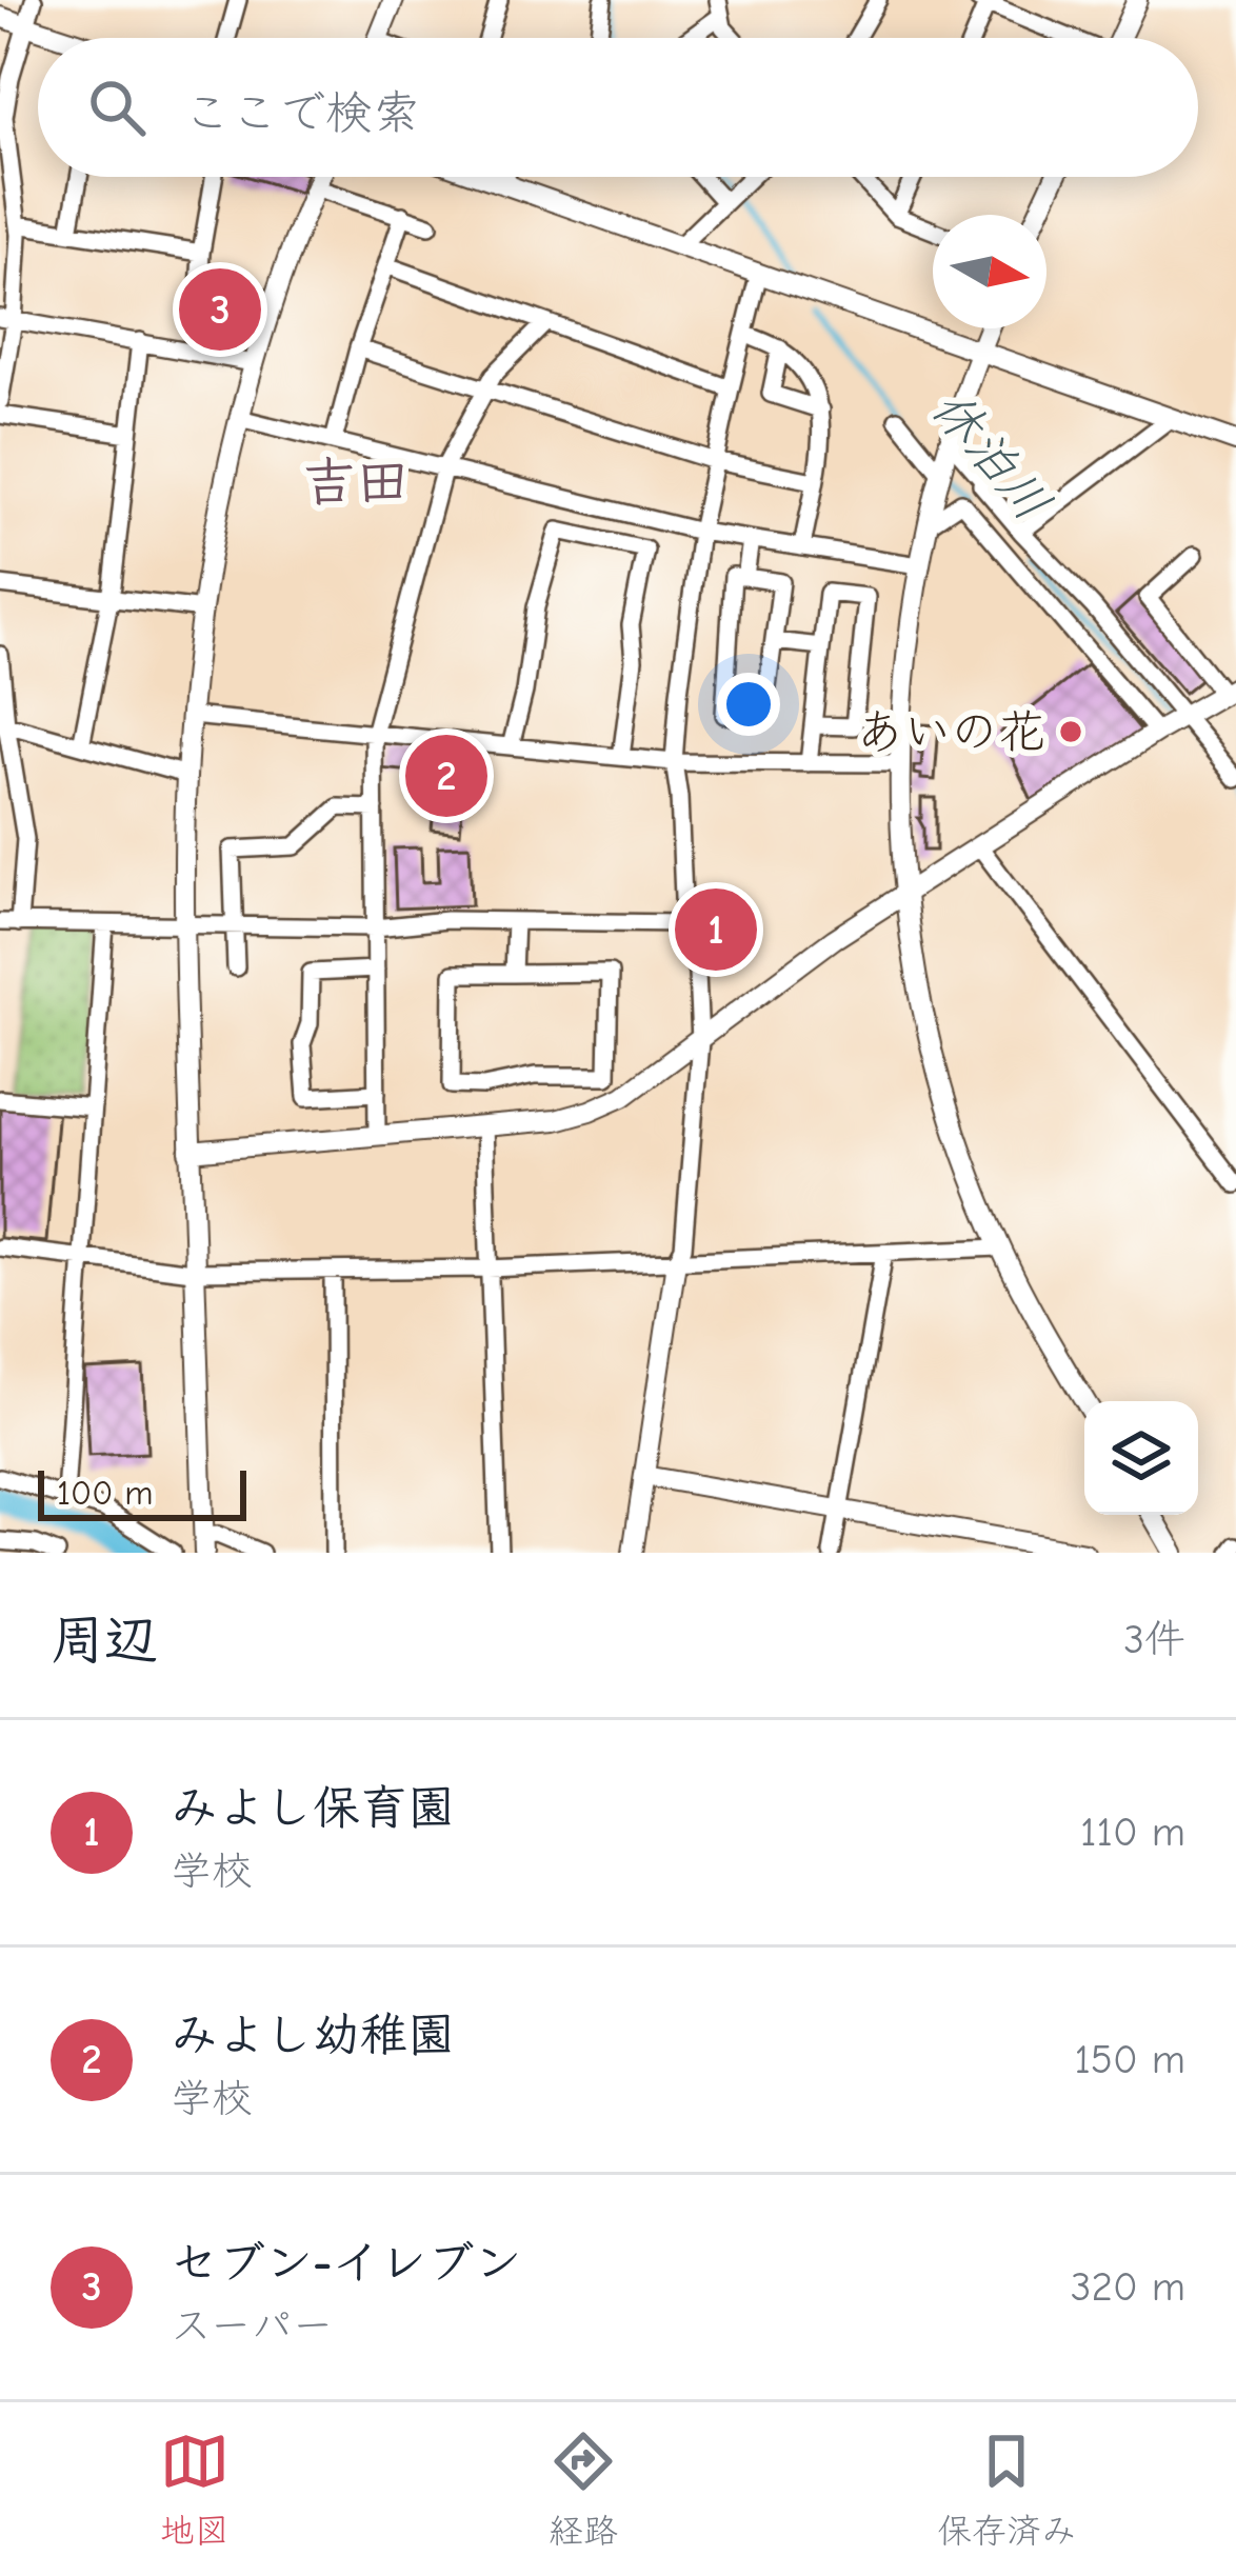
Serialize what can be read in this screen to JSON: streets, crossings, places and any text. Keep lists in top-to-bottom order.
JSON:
{
  "districts": ["吉田"],
  "water": ["休泊川"],
  "places": ["あいの花"],
  "scale_bar": "100 m",
  "north": "right",
  "page": {
    "search": "ここで検索",
    "pins": ["3", "2", "1"],
    "scale": "100 m",
    "heading": ["周辺", "3件"],
    "list": [
      {
        "mark": "1",
        "name": "みよし保育園",
        "note": "学校",
        "value": "110 m"
      },
      {
        "mark": "2",
        "name": "みよし幼稚園",
        "note": "学校",
        "value": "150 m"
      },
      {
        "mark": "3",
        "name": "セブン-イレブン",
        "note": "スーパー",
        "value": "320 m"
      }
    ],
    "nav": ["地図", "経路", "保存済み"]
  }
}
